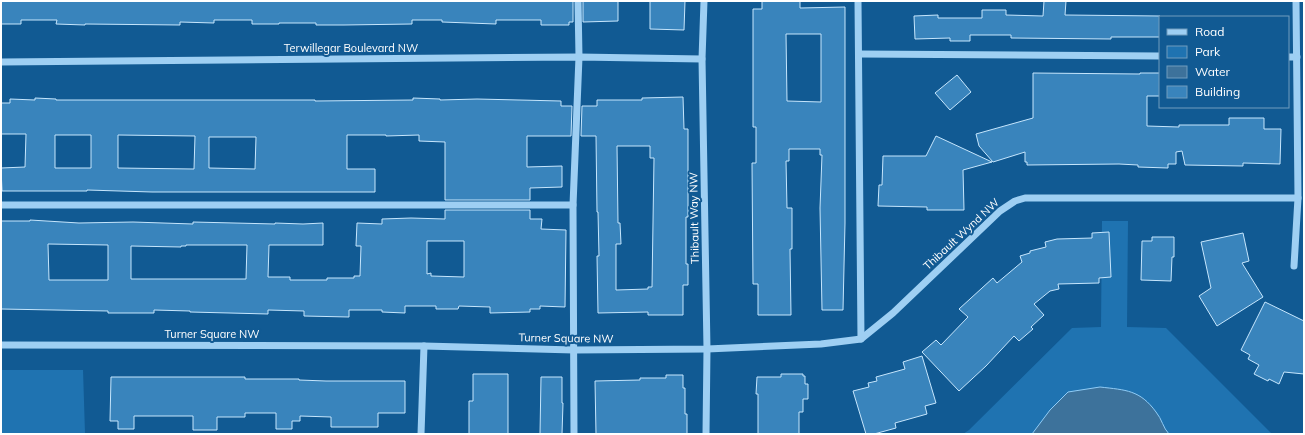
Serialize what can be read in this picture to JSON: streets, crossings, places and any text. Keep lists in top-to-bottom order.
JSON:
{
  "streets": {
    "street": [
      "Terwillegar Boulevard NW",
      "Thibault Way NW",
      "Thibault Wynd NW",
      "Turner Square NW"
    ]
  },
  "crossings": [
    ["Terwillegar Boulevard NW", "Thibault Way NW"],
    ["Thibault Way NW", "Turner Square NW"]
  ],
  "legend": [
    "Road",
    "Park",
    "Water",
    "Building"
  ]
}
